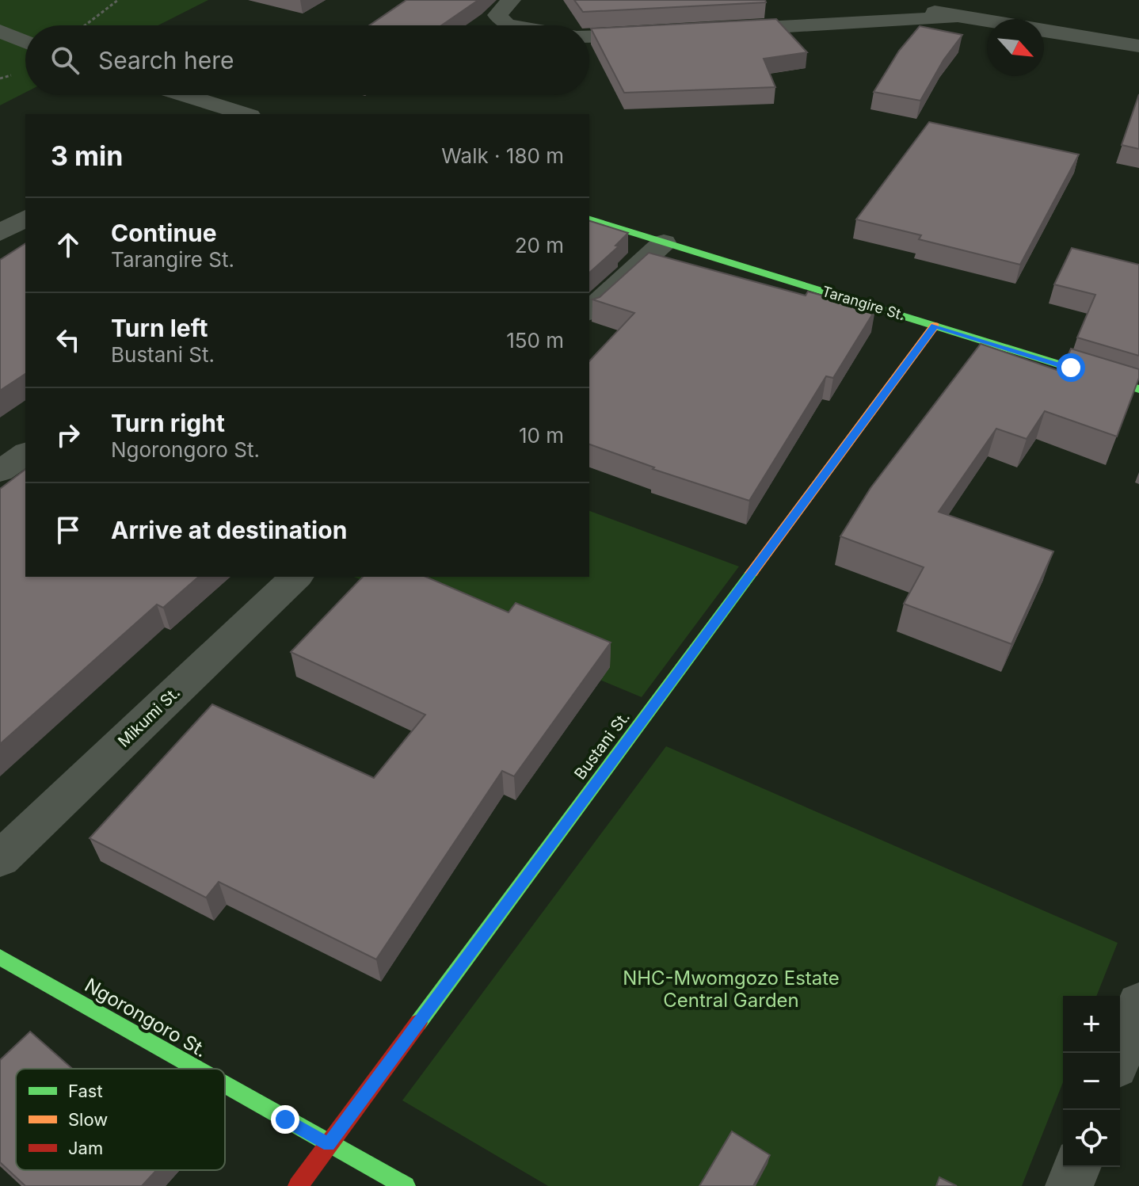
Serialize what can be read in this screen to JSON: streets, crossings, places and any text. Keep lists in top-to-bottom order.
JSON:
{
  "streets": {
    "street": [
      "Tarangire St.",
      "Mikumi St.",
      "Bustani St.",
      "Ngorongoro St."
    ]
  },
  "crossings": [
    ["Tarangire St.", "Bustani St."],
    ["Bustani St.", "Ngorongoro St."]
  ],
  "parks": ["NHC-Mwomgozo Estate Central Garden"],
  "legend": ["Fast", "Slow", "Jam"],
  "north": "bottom right",
  "page": {
    "search": "Search here",
    "heading": ["3 min", "Walk · 180 m"],
    "list": [
      ["Continue", "Tarangire St.", "20 m"],
      ["Turn left", "Bustani St.", "150 m"],
      ["Turn right", "Ngorongoro St.", "10 m"],
      "Arrive at destination"
    ],
    "map_buttons": ["+", "−"]
  }
}
